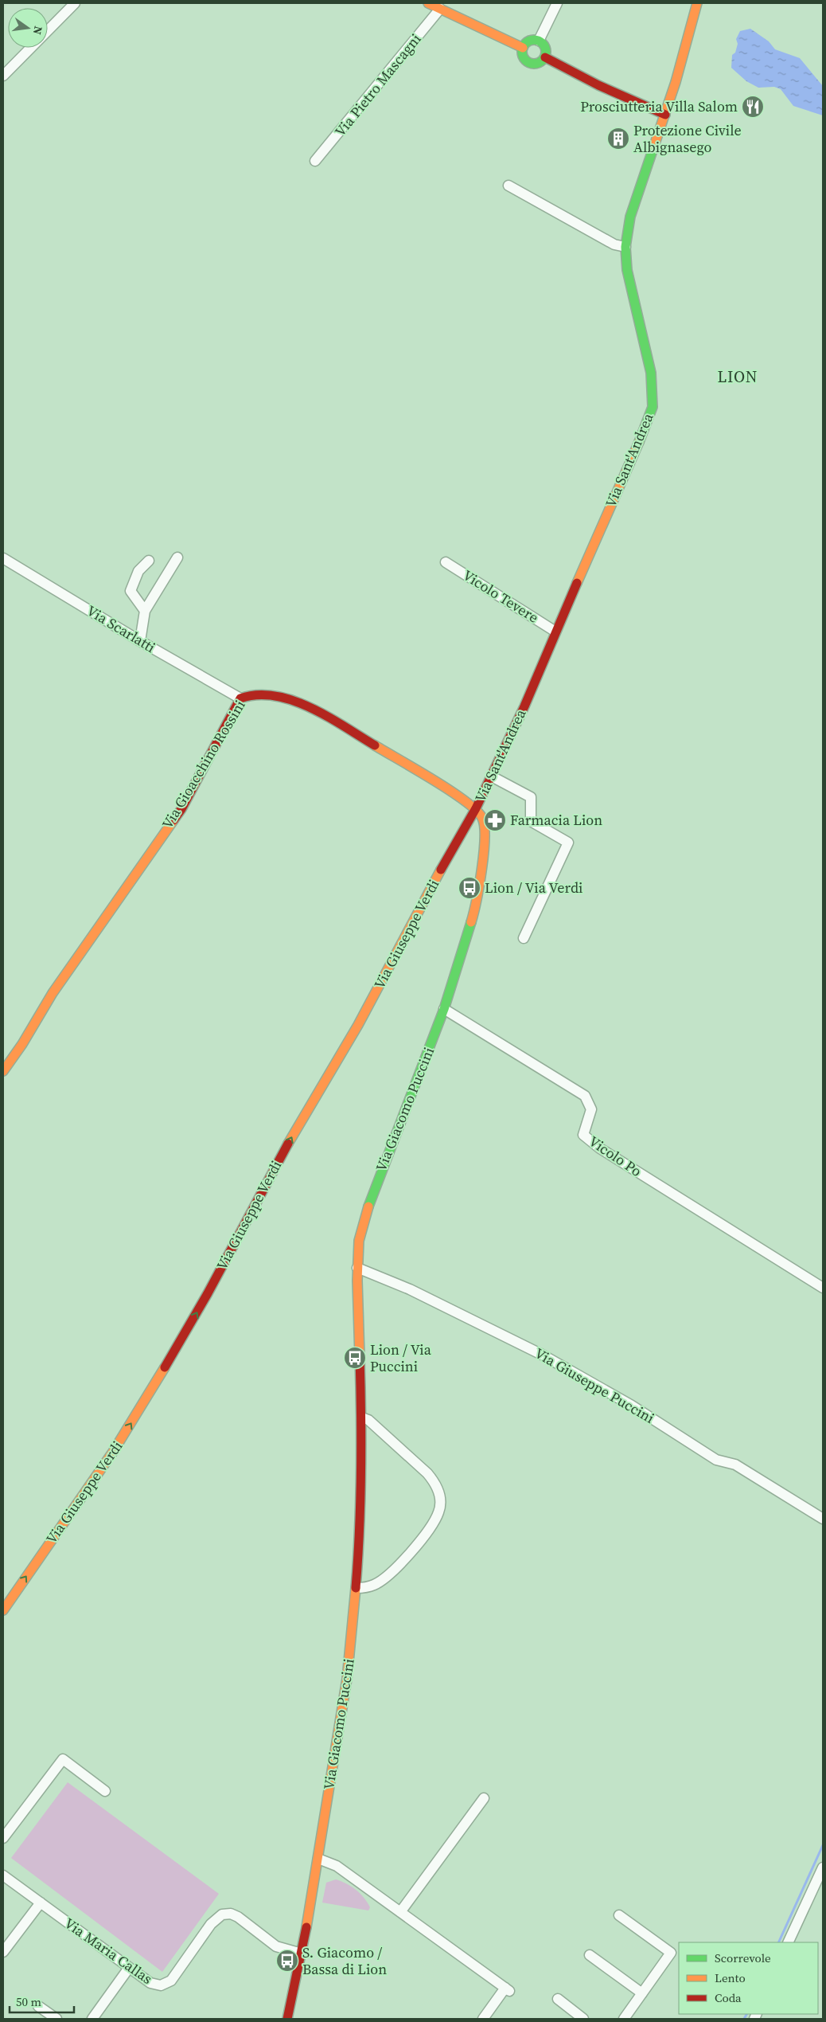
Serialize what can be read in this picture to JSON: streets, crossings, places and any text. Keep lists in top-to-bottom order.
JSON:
{
  "streets": {
    "street": [
      "Via Pietro Mascagni",
      "Via Sant'Andrea",
      "Vicolo Tevere",
      "Via Scarlatti",
      "Via Gioacchino Rossini",
      "Via Giuseppe Verdi",
      "Via Giacomo Puccini",
      "Vicolo Po",
      "Via Giuseppe Puccini",
      "Via Maria Callas"
    ]
  },
  "crossings": [
    ["Via Sant'Andrea", "Vicolo Tevere"],
    ["Via Sant'Andrea", "Via Gioacchino Rossini"],
    ["Via Sant'Andrea", "Via Giuseppe Verdi"],
    ["Via Sant'Andrea", "Via Giacomo Puccini"],
    ["Via Scarlatti", "Via Gioacchino Rossini"],
    ["Via Gioacchino Rossini", "Via Giuseppe Verdi"],
    ["Via Gioacchino Rossini", "Via Giacomo Puccini"],
    ["Via Giuseppe Verdi", "Via Giacomo Puccini"],
    ["Via Giacomo Puccini", "Vicolo Po"],
    ["Via Giacomo Puccini", "Via Giuseppe Puccini"],
    ["Via Giacomo Puccini", "Via Maria Callas"]
  ],
  "one_way": ["Via Giuseppe Verdi"],
  "districts": ["LION"],
  "places": {
    "restaurant": ["Prosciutteria Villa Salom"],
    "building": ["Protezione Civile Albignasego"],
    "pharmacy": ["Farmacia Lion"],
    "bus stop": ["Lion / Via Verdi", "Lion / Via Puccini", "S. Giacomo / Bassa di Lion"]
  },
  "legend": ["Scorrevole", "Lento", "Coda"],
  "scale_bar": "50 m",
  "north": "right"
}
